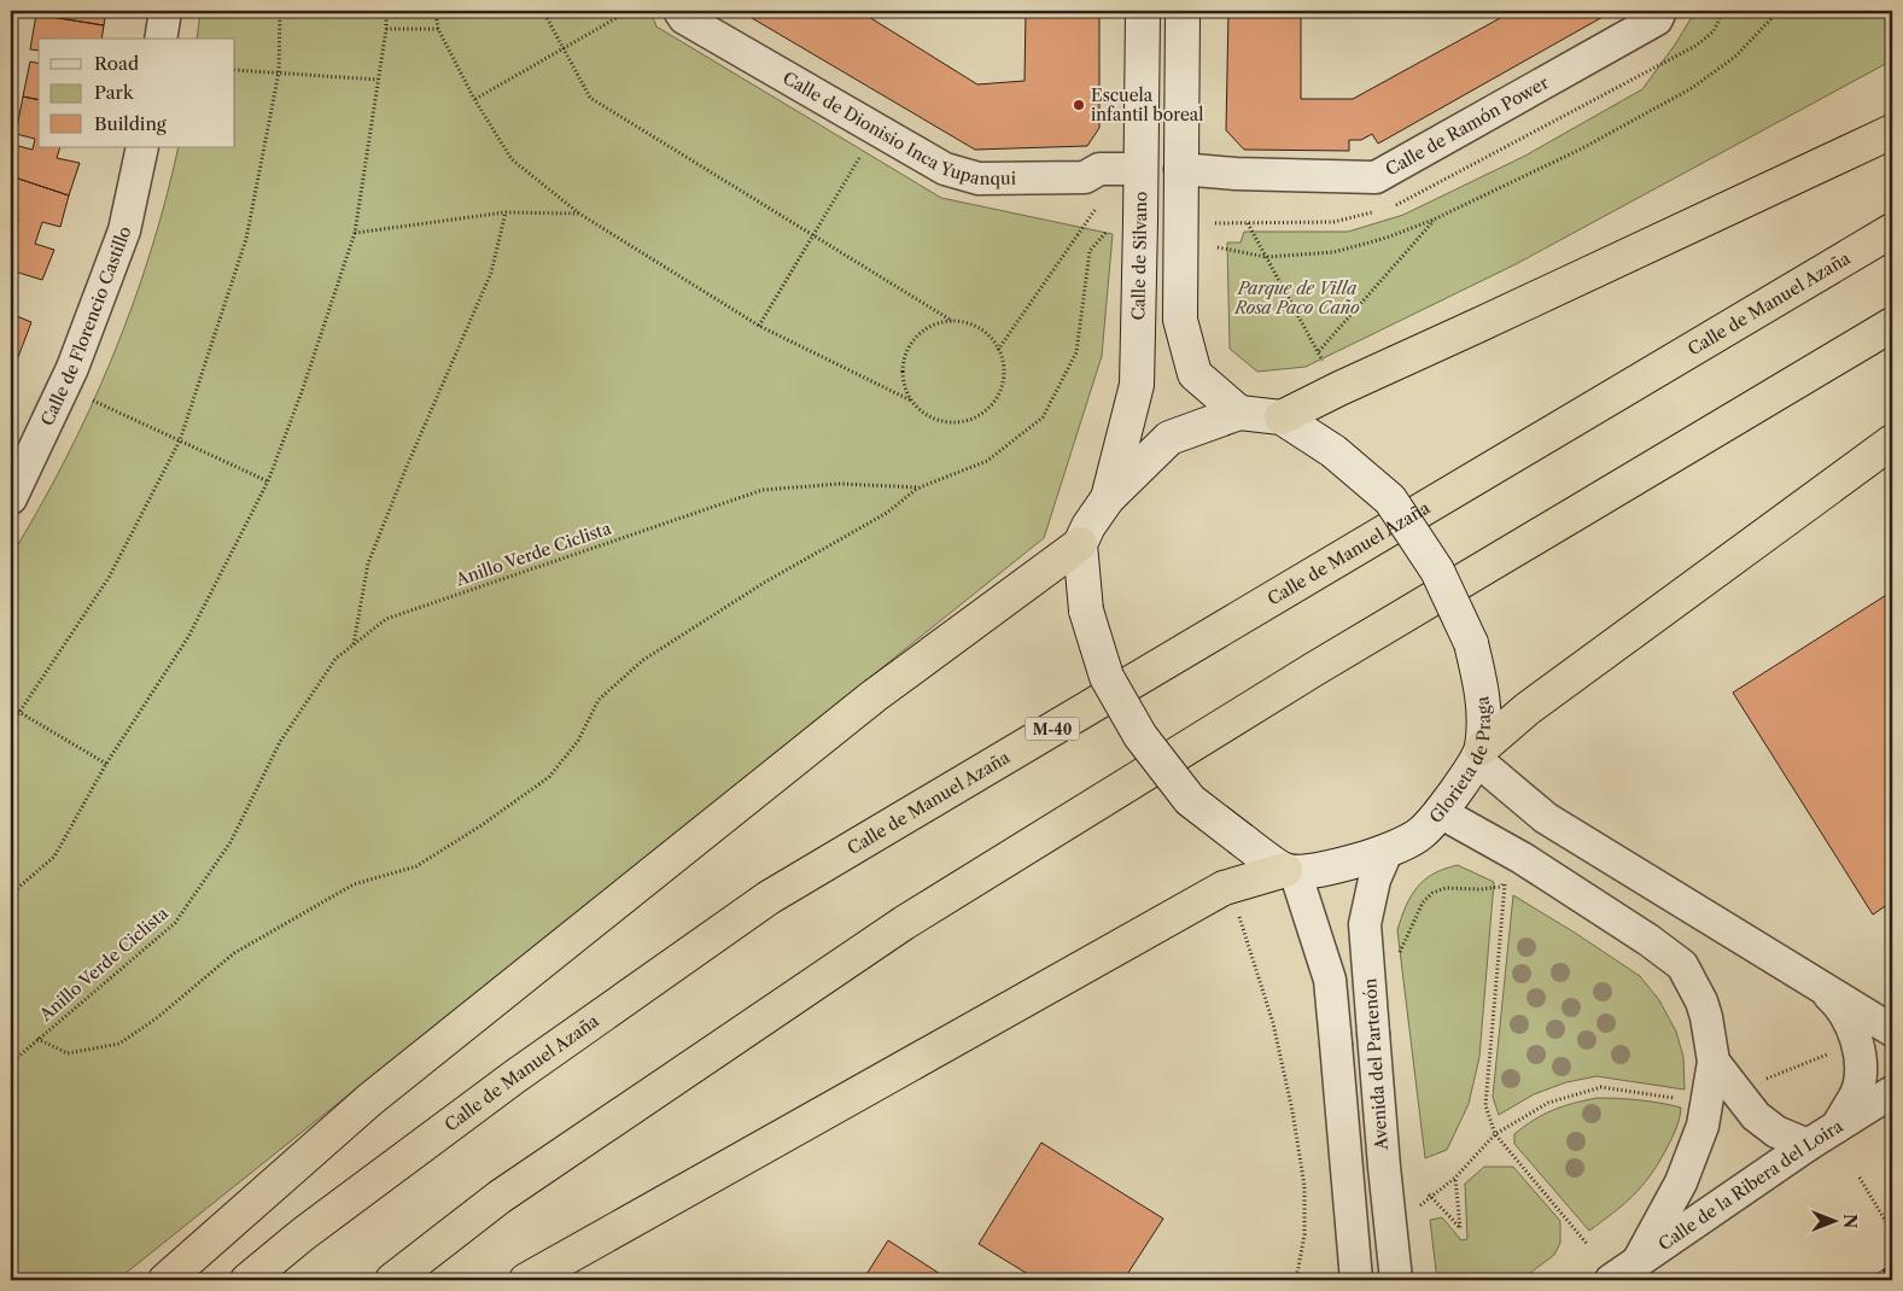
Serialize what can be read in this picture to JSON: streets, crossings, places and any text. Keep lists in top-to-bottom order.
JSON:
{
  "streets": {
    "highway": ["Calle de Manuel Azaña", "M-40"],
    "street": [
      "Calle de Dionisio Inca Yupanqui",
      "Calle de Ramón Power",
      "Calle de Silvano",
      "Calle de Florencio Castillo",
      "Glorieta de Praga",
      "Avenida del Partenón",
      "Calle de la Ribera del Loira"
    ],
    "path": ["Anillo Verde Ciclista"]
  },
  "crossings": [
    ["Calle de Dionisio Inca Yupanqui", "Calle de Silvano"],
    ["Calle de Silvano", "Glorieta de Praga"],
    ["Glorieta de Praga", "Avenida del Partenón"]
  ],
  "parks": ["Parque de Villa Rosa Paco Caño"],
  "places": ["Escuela infantil boreal"],
  "legend": ["Road", "Park", "Building"],
  "north": "right"
}
